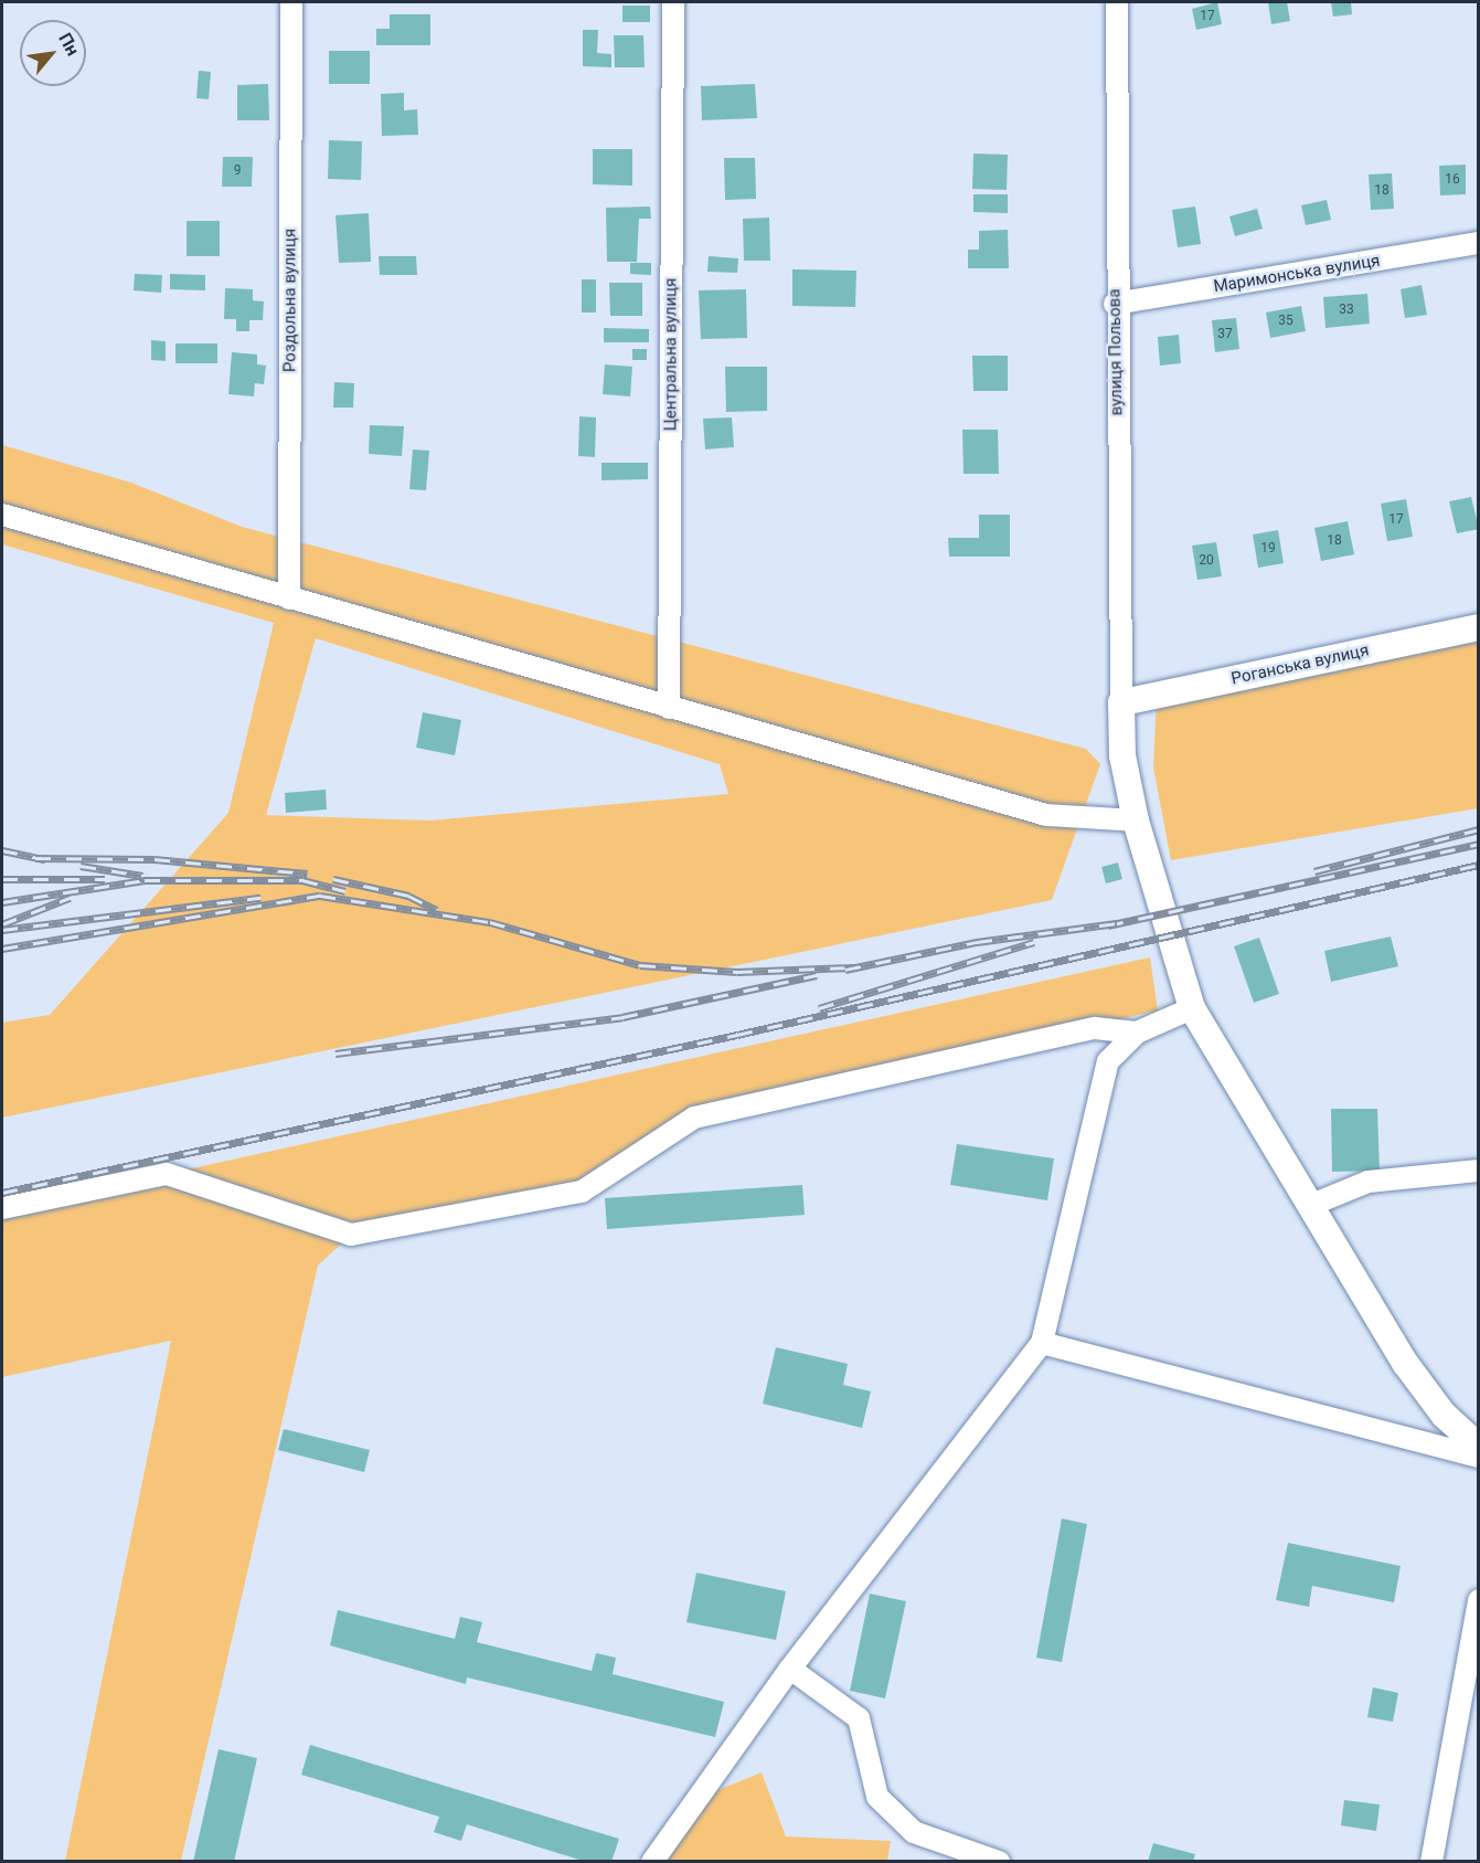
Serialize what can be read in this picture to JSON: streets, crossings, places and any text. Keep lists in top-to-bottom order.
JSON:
{
  "streets": {
    "street": [
      "Маримонська вулиця",
      "Роздольна вулиця",
      "вулиця Польова",
      "Центральна вулиця",
      "Роганська вулиця"
    ]
  },
  "crossings": [
    ["Маримонська вулиця", "вулиця Польова"],
    ["вулиця Польова", "Роганська вулиця"]
  ],
  "house_numbers": [
    "17",
    "9",
    "16",
    "18",
    "33",
    "35",
    "37",
    "17",
    "18",
    "19",
    "20"
  ],
  "north": "top right"
}
